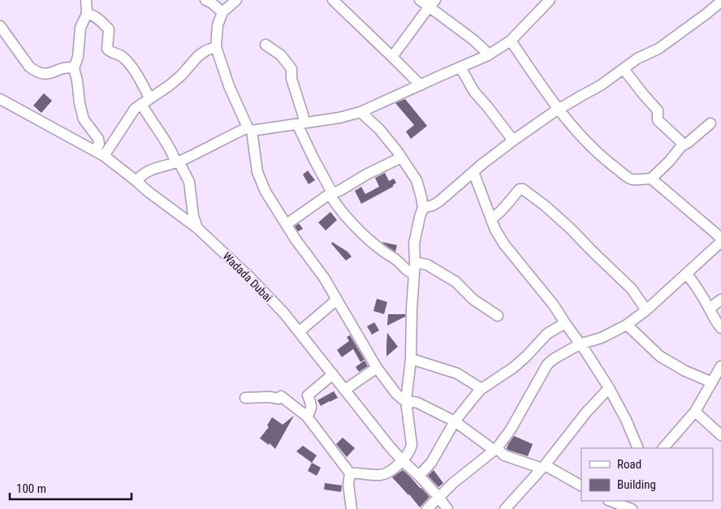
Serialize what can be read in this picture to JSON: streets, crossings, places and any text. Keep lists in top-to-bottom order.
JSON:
{
  "streets": {
    "street": ["Wadada Dubai"]
  },
  "legend": ["Road", "Building"],
  "scale_bar": "100 m"
}
